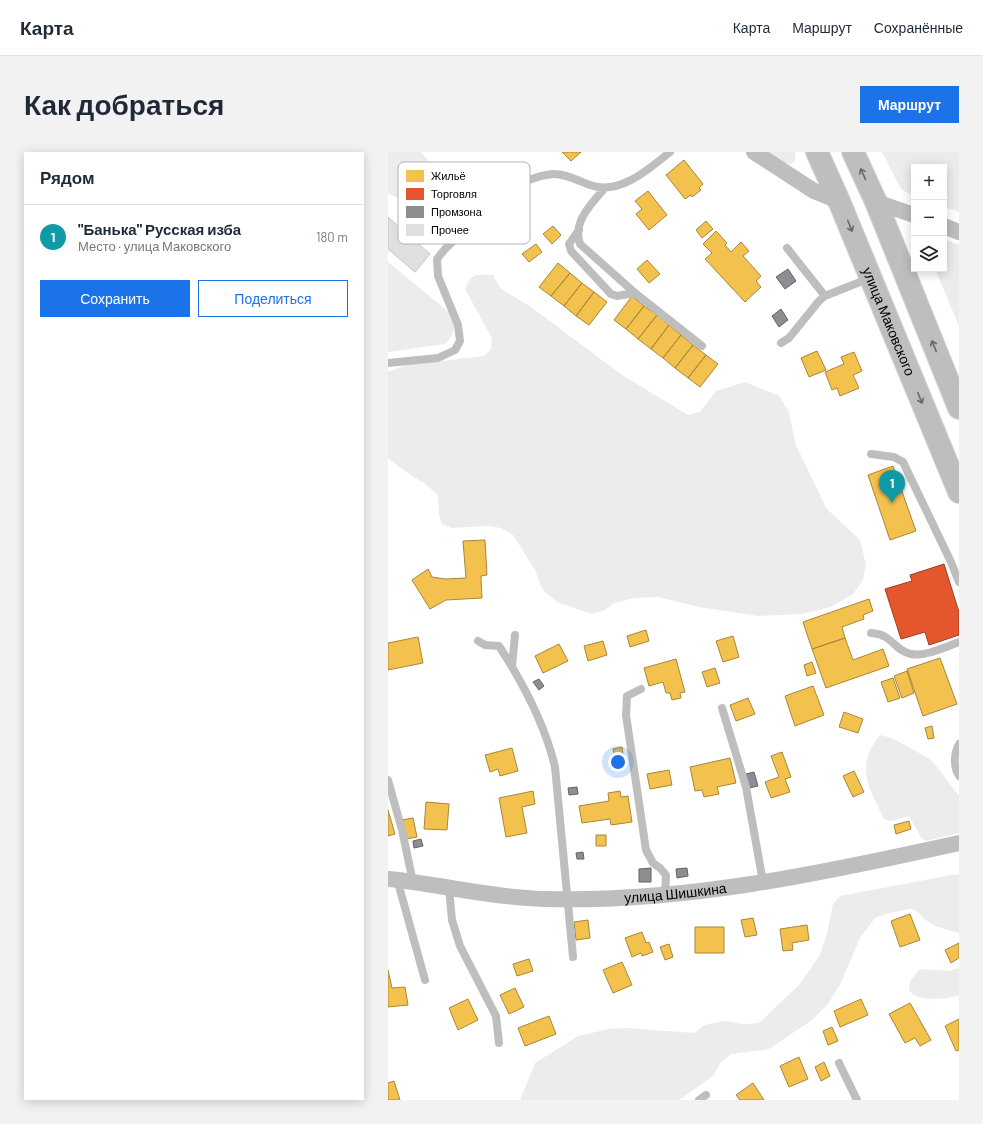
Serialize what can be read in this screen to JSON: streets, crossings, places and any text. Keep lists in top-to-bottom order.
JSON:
{
  "streets": {
    "highway": ["улица Маковского"],
    "street": ["улица Шишкина"]
  },
  "legend": [
    "Жильё",
    "Торговля",
    "Промзона",
    "Прочее"
  ],
  "page": {
    "header": "Карта",
    "nav": ["Карта", "Маршрут", "Сохранённые"],
    "buttons": [
      "Маршрут",
      ["Сохранить", "Поделиться"]
    ],
    "title": "Как добраться",
    "heading": "Рядом",
    "map_buttons": ["+", "−"],
    "list": [
      {
        "mark": "1",
        "name": "\"Банька\" Русская изба",
        "note": "Место · улица Маковского",
        "value": "180 m"
      }
    ],
    "pins": "1"
  }
}
